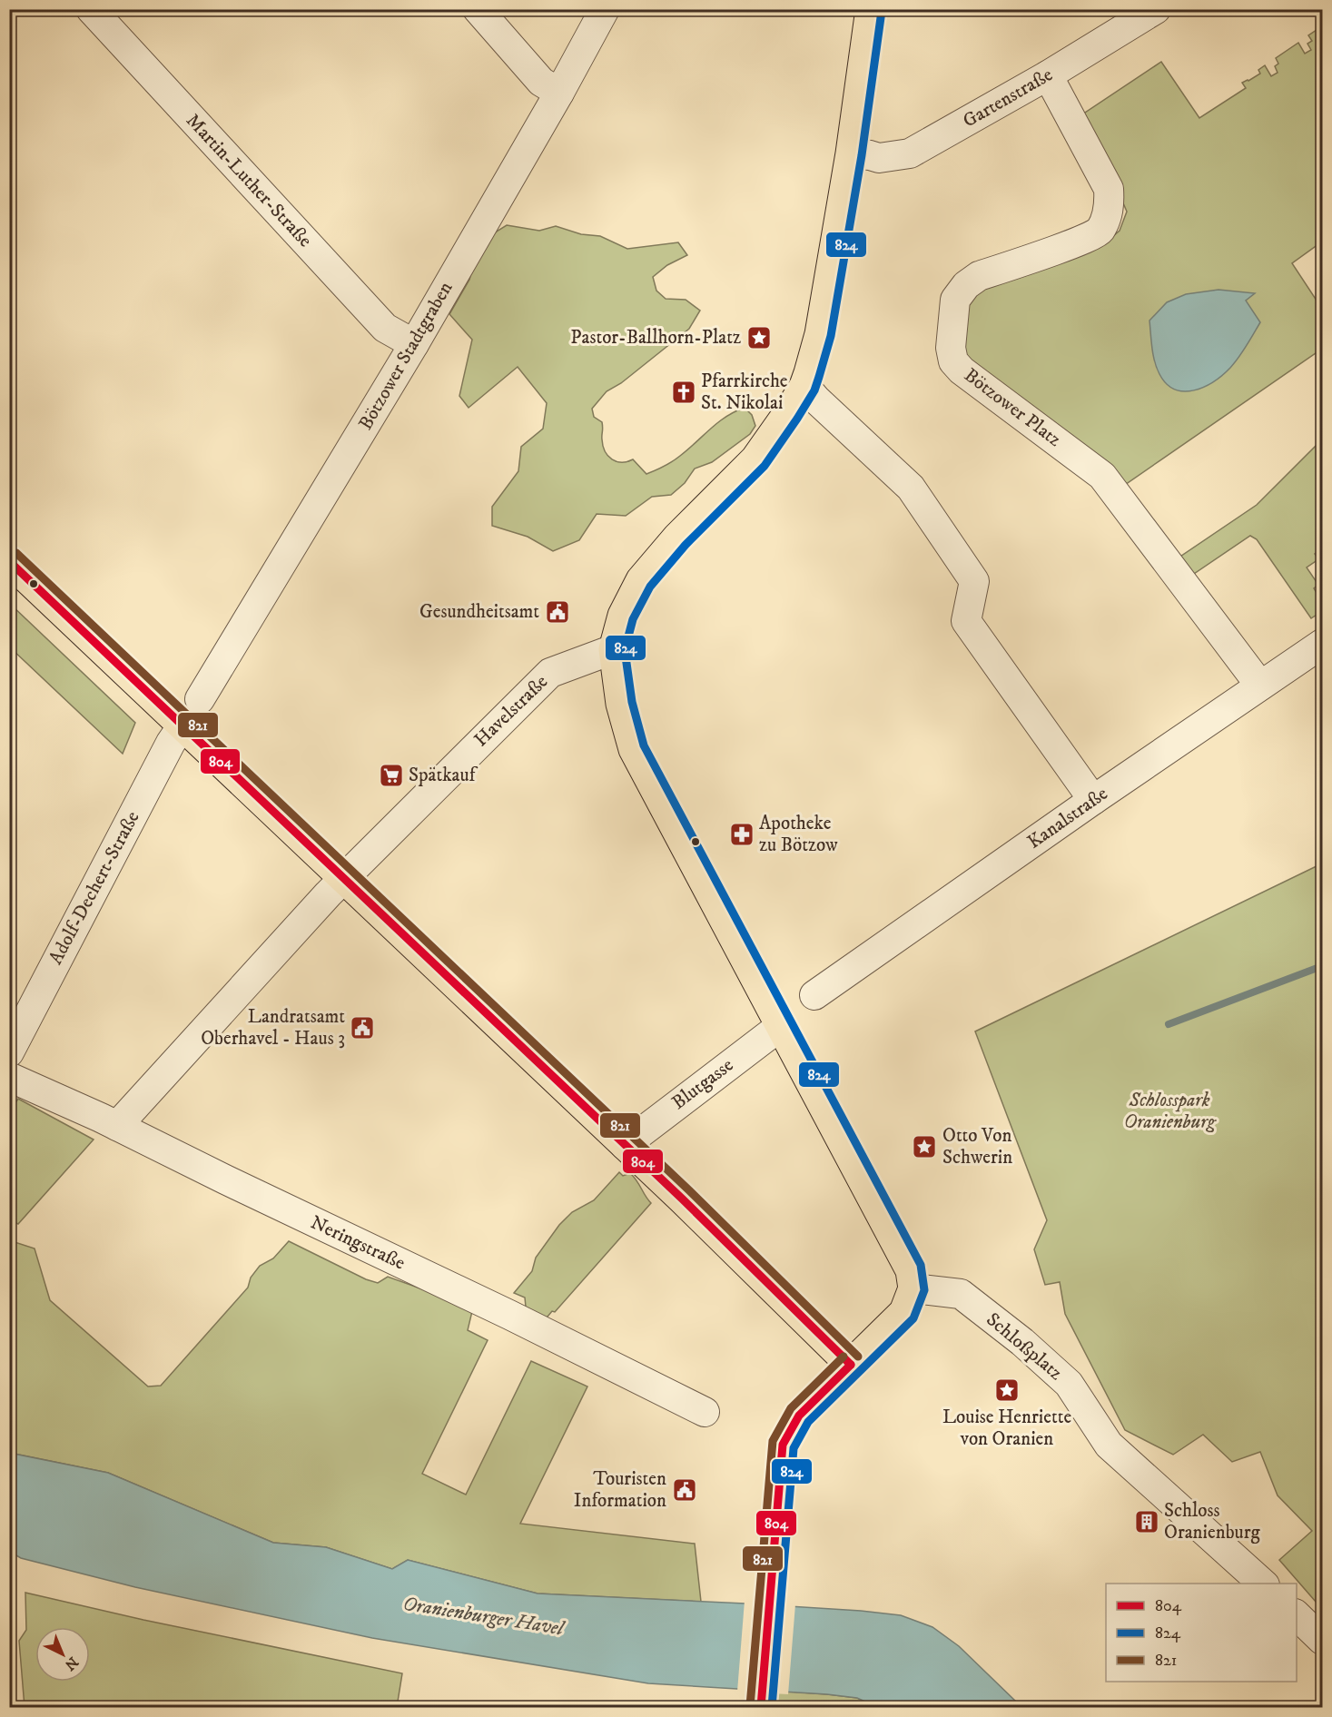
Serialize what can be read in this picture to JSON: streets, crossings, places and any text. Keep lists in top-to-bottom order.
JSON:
{
  "streets": {
    "street": [
      "Gartenstraße",
      "Martin-Luther-Straße",
      "Bötzower Stadtgraben",
      "Bötzower Platz",
      "Havelstraße",
      "Kanalstraße",
      "Adolf-Dechert-Straße",
      "Blutgasse",
      "Neringstraße",
      "Schloßplatz"
    ]
  },
  "crossings": [
    ["Gartenstraße", "Bötzower Platz"],
    ["Martin-Luther-Straße", "Bötzower Stadtgraben"],
    ["Bötzower Platz", "Kanalstraße"],
    ["Havelstraße", "Neringstraße"]
  ],
  "water": ["Oranienburger Havel"],
  "parks": ["Schlosspark Oranienburg"],
  "places": {
    "place": ["Pastor-Ballhorn-Platz", "Otto Von Schwerin", "Louise Henriette von Oranien"],
    "church": ["Pfarrkirche St. Nikolai"],
    "public building": ["Gesundheitsamt", "Landratsamt Oberhavel - Haus 3", "Touristen Information"],
    "supermarket": ["Spätkauf"],
    "pharmacy": ["Apotheke zu Bötzow"],
    "building": ["Schloss Oranienburg"]
  },
  "lines": ["transit line 824", "transit line 821", "transit line 804"],
  "legend": ["804", "824", "821"],
  "north": "bottom right"
}
